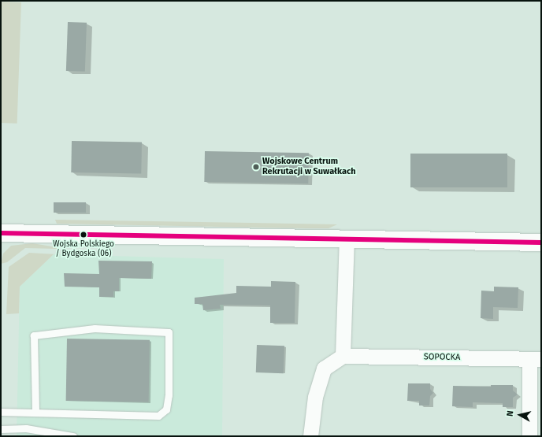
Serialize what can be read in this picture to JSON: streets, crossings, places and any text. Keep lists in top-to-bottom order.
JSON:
{
  "streets": {
    "street": ["SOPOCKA"]
  },
  "places": ["Wojskowe Centrum Rekrutacji w Suwałkach", "Wojska Polskiego / Bydgoska (06)"],
  "north": "left"
}
